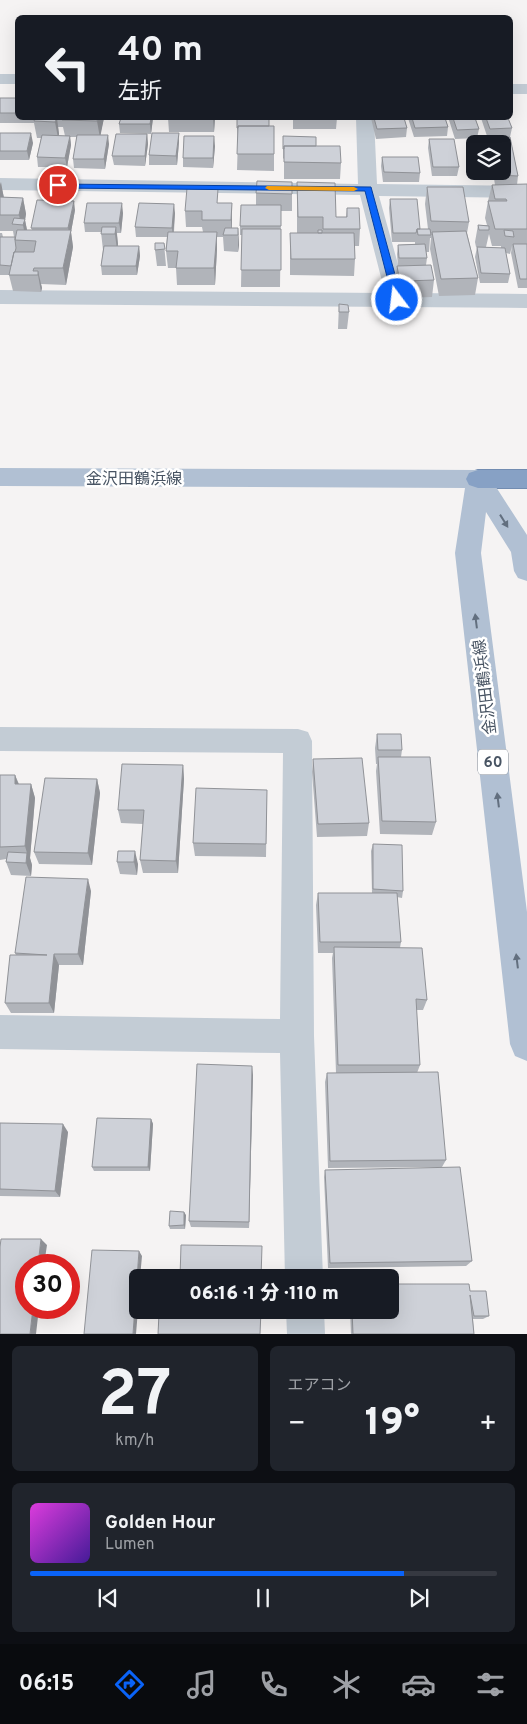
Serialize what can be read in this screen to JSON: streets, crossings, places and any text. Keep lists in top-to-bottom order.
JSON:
{
  "streets": {
    "main road": ["金沢田鶴浜線", "60"]
  },
  "one_way": ["金沢田鶴浜線"],
  "page": {
    "turn": ["40 m", "左折"],
    "limit": "30",
    "trip": "06:16 · 1 分 · 110 m",
    "tile": [
      ["27", "km/h"],
      "エアコン"
    ],
    "heat": ["−", "19°", "+"],
    "song": ["Golden Hour", "Lumen"],
    "tabs": "06:15"
  }
}
